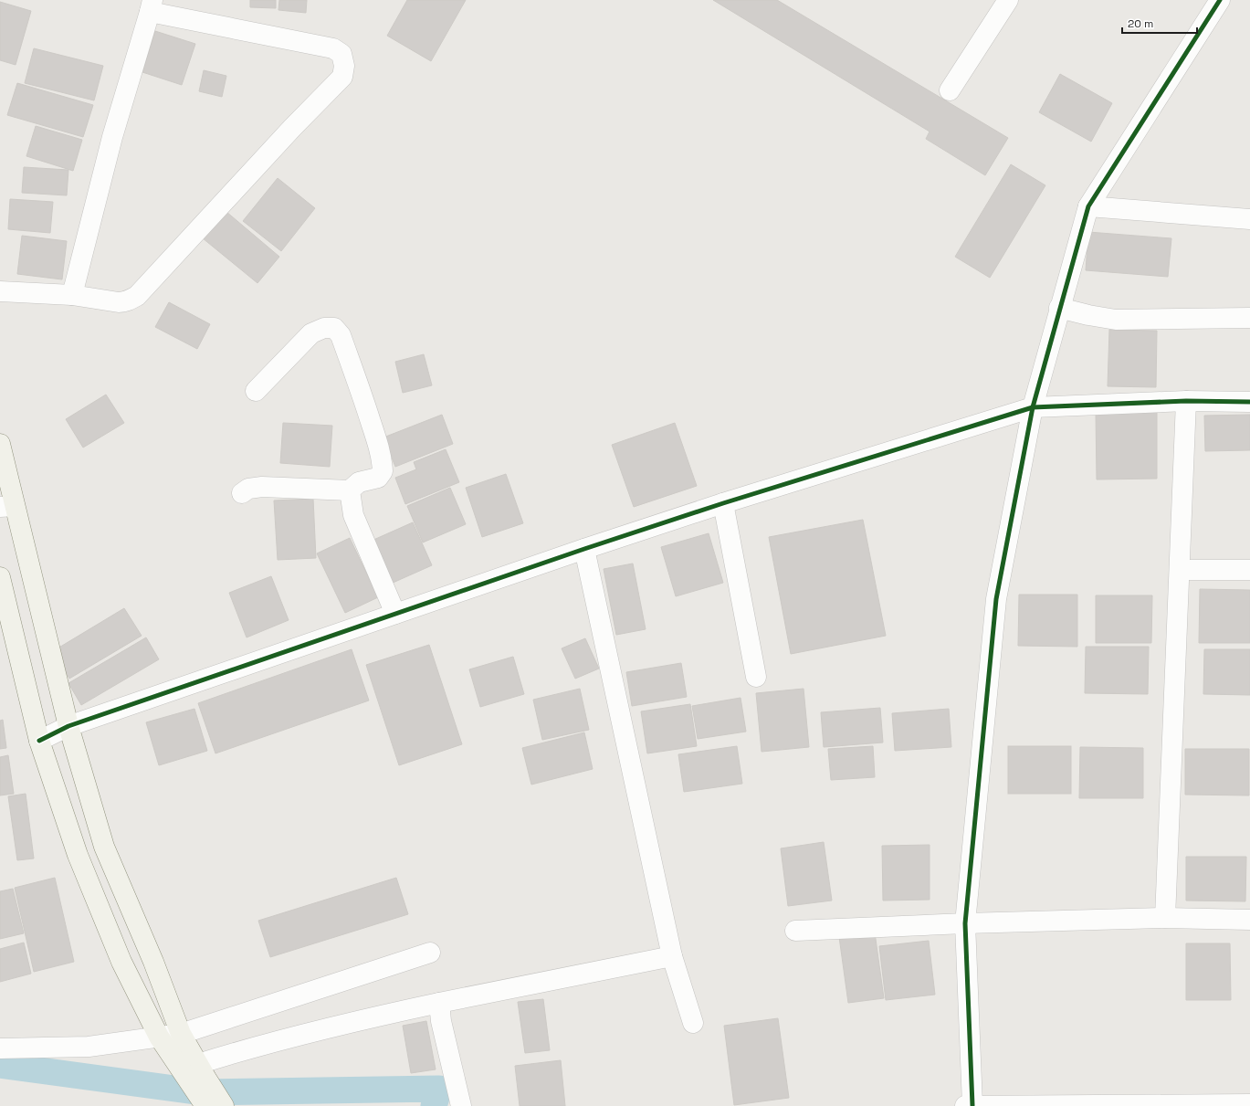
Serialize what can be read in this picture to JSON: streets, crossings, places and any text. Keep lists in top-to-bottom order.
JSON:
{
  "scale_bar": "20 m"
}
